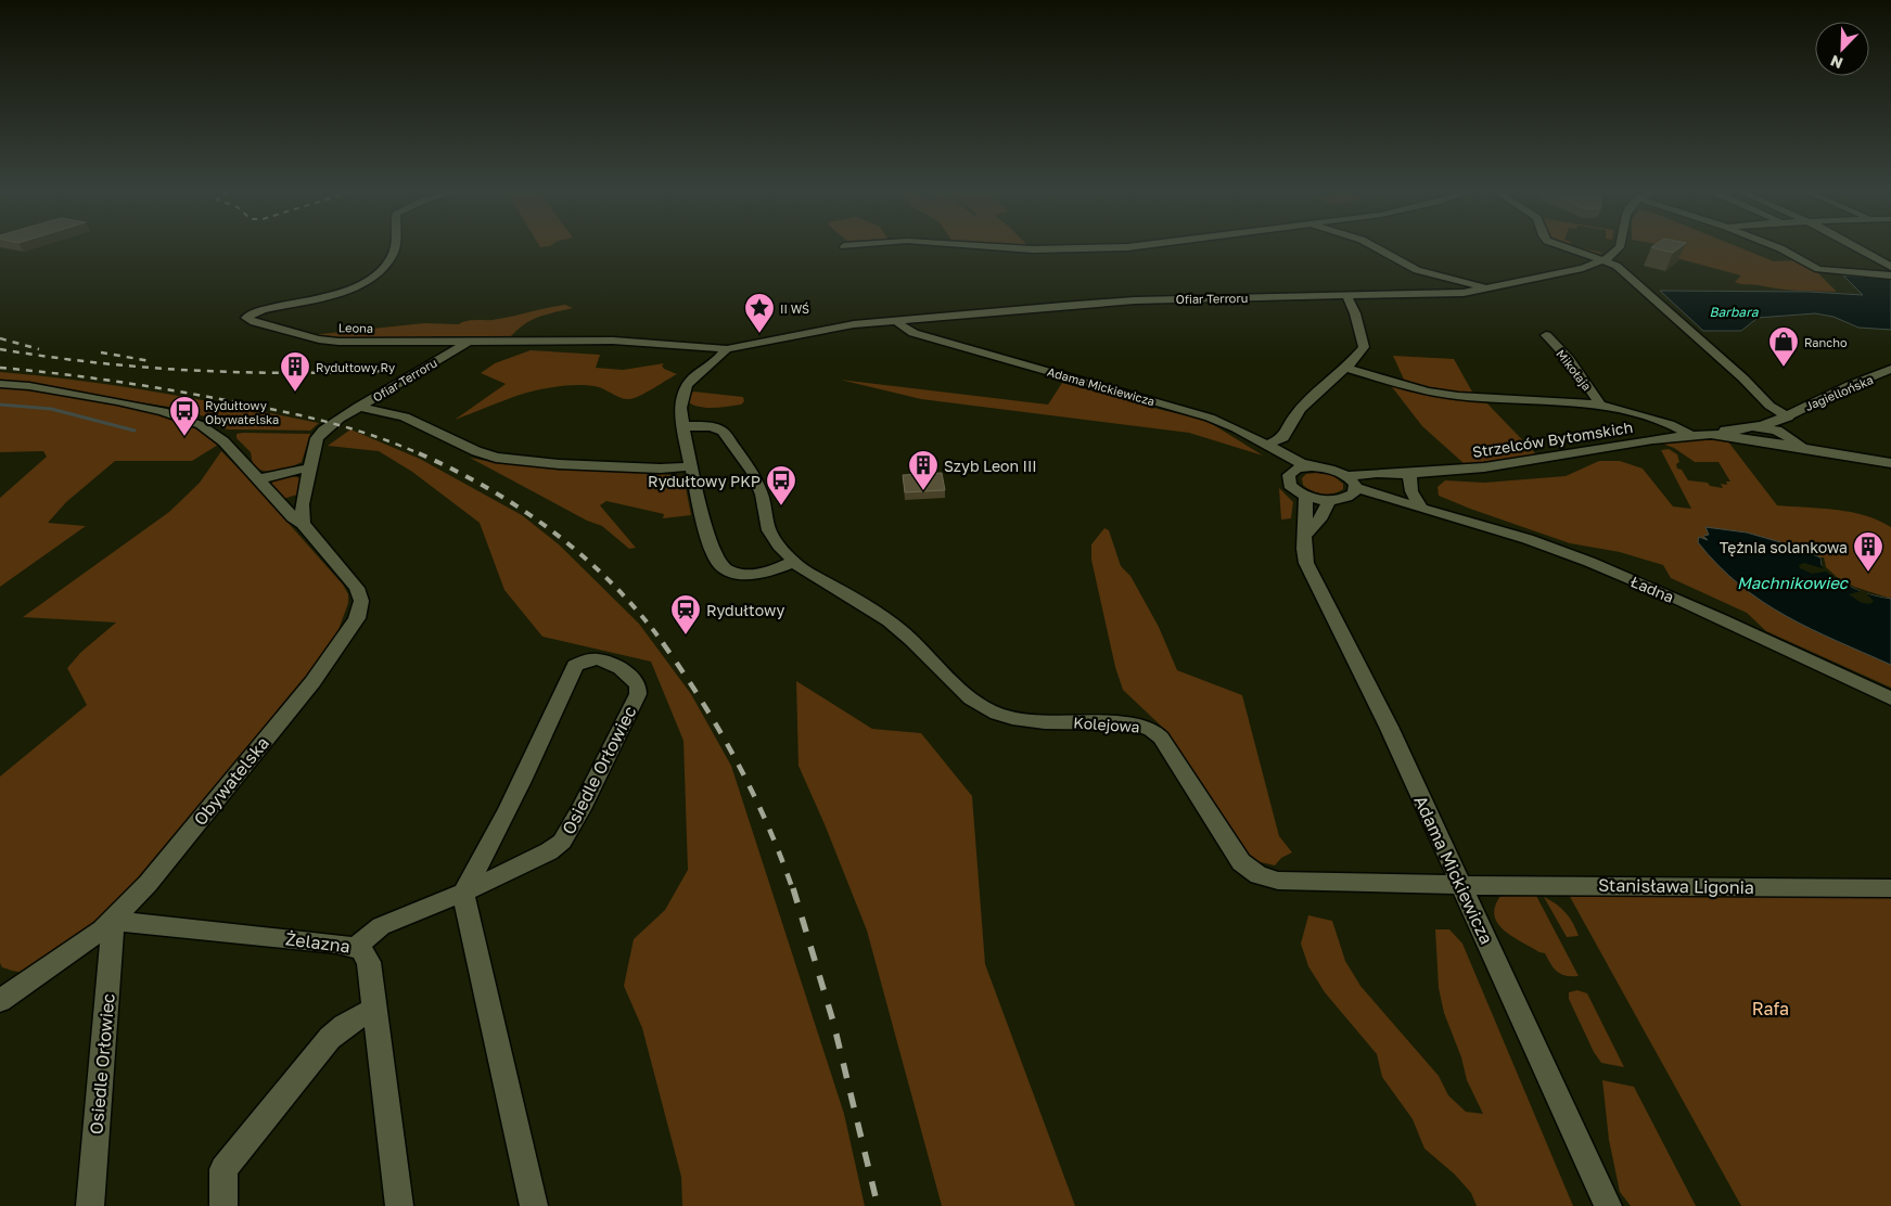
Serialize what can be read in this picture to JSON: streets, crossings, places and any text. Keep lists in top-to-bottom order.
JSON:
{
  "streets": {
    "street": [
      "Ofiar Terroru",
      "Leona",
      "Mikołaja",
      "Adama Mickiewicza",
      "Jagiellońska",
      "Strzelców Bytomskich",
      "Ładna",
      "Kolejowa",
      "Osiedle Orłowiec",
      "Obywatelska",
      "Stanisława Ligonia",
      "Żelazna"
    ]
  },
  "crossings": [
    ["Ofiar Terroru", "Leona"],
    ["Ofiar Terroru", "Adama Mickiewicza"],
    ["Ofiar Terroru", "Kolejowa"],
    ["Adama Mickiewicza", "Strzelców Bytomskich"],
    ["Adama Mickiewicza", "Kolejowa"],
    ["Adama Mickiewicza", "Stanisława Ligonia"],
    ["Jagiellońska", "Strzelców Bytomskich"],
    ["Strzelców Bytomskich", "Ładna"],
    ["Kolejowa", "Stanisława Ligonia"],
    ["Osiedle Orłowiec", "Obywatelska"],
    ["Osiedle Orłowiec", "Żelazna"],
    ["Obywatelska", "Żelazna"]
  ],
  "water": ["Barbara", "Machnikowiec"],
  "parks": ["Rafa"],
  "places": {
    "place": ["II WŚ"],
    "shop": ["Rancho"],
    "building": ["Rydułtowy Ry", "Szyb Leon III", "Tężnia solankowa"],
    "bus stop": ["Rydułtowy Obywatelska", "Rydułtowy PKP"],
    "station": ["Rydułtowy"]
  },
  "north": "bottom left"
}
